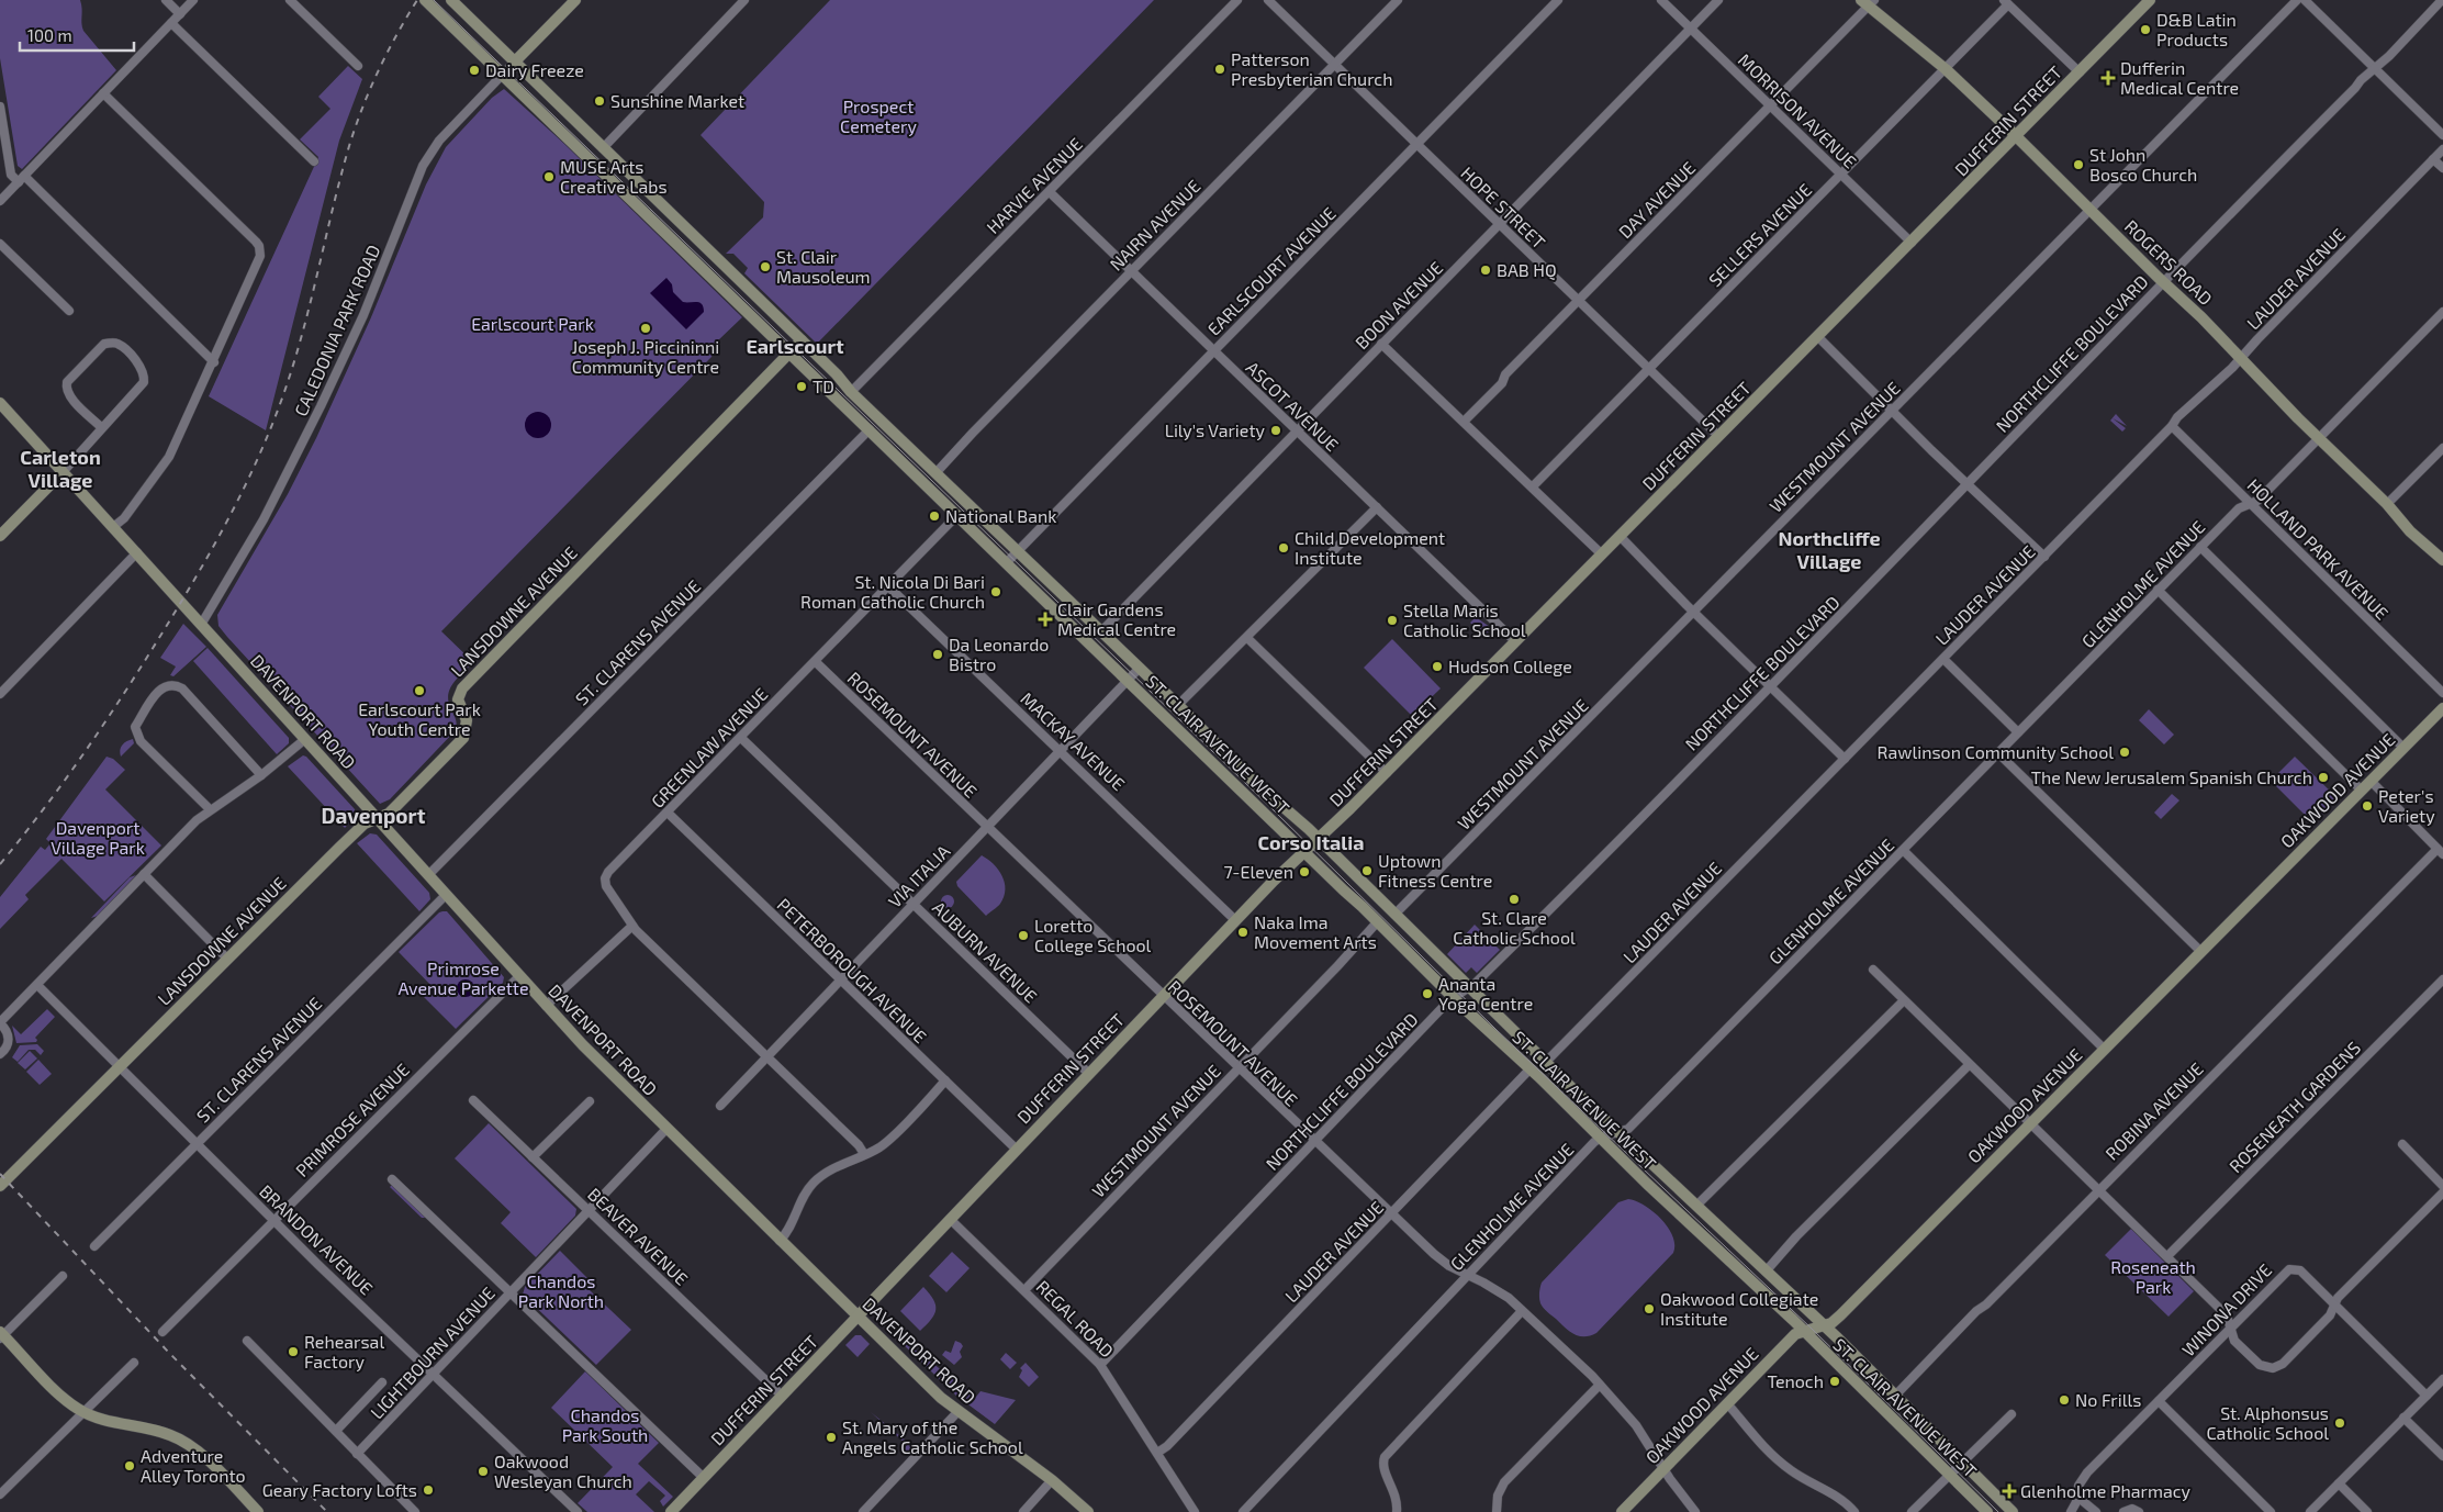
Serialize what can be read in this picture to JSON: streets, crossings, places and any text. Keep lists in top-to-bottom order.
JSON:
{
  "streets": {
    "main road": [
      "DUFFERIN STREET",
      "ROGERS ROAD",
      "LANSDOWNE AVENUE",
      "DAVENPORT ROAD",
      "ST. CLAIR AVENUE WEST",
      "OAKWOOD AVENUE"
    ],
    "street": [
      "MORRISON AVENUE",
      "HARVIE AVENUE",
      "DAY AVENUE",
      "HOPE STREET",
      "NAIRN AVENUE",
      "SELLERS AVENUE",
      "EARLSCOURT AVENUE",
      "LAUDER AVENUE",
      "BOON AVENUE",
      "CALEDONIA PARK ROAD",
      "NORTHCLIFFE BOULEVARD",
      "ASCOT AVENUE",
      "WESTMOUNT AVENUE",
      "HOLLAND PARK AVENUE",
      "GLENHOLME AVENUE",
      "ST. CLARENS AVENUE",
      "ROSEMOUNT AVENUE",
      "MACKAY AVENUE",
      "GREENLAW AVENUE",
      "VIA ITALIA",
      "AUBURN AVENUE",
      "PETERBOROUGH AVENUE",
      "ROSENEATH GARDENS",
      "ROBINA AVENUE",
      "PRIMROSE AVENUE",
      "BEAVER AVENUE",
      "BRANDON AVENUE",
      "WINONA DRIVE",
      "REGAL ROAD",
      "LIGHTBOURN AVENUE"
    ]
  },
  "crossings": [
    ["MORRISON AVENUE", "DUFFERIN STREET"],
    ["MORRISON AVENUE", "DAY AVENUE"],
    ["MORRISON AVENUE", "SELLERS AVENUE"],
    ["MORRISON AVENUE", "BOON AVENUE"],
    ["DUFFERIN STREET", "HOPE STREET"],
    ["DUFFERIN STREET", "ROGERS ROAD"],
    ["DUFFERIN STREET", "ASCOT AVENUE"],
    ["DUFFERIN STREET", "DAVENPORT ROAD"],
    ["DUFFERIN STREET", "ROSEMOUNT AVENUE"],
    ["DUFFERIN STREET", "MACKAY AVENUE"],
    ["DUFFERIN STREET", "ST. CLAIR AVENUE WEST"],
    ["DUFFERIN STREET", "AUBURN AVENUE"],
    ["DUFFERIN STREET", "PETERBOROUGH AVENUE"],
    ["DUFFERIN STREET", "BEAVER AVENUE"],
    ["DUFFERIN STREET", "REGAL ROAD"],
    ["HARVIE AVENUE", "ASCOT AVENUE"],
    ["HARVIE AVENUE", "ST. CLAIR AVENUE WEST"],
    ["DAY AVENUE", "HOPE STREET"],
    ["DAY AVENUE", "ROGERS ROAD"],
    ["HOPE STREET", "NAIRN AVENUE"],
    ["HOPE STREET", "SELLERS AVENUE"],
    ["HOPE STREET", "EARLSCOURT AVENUE"],
    ["HOPE STREET", "BOON AVENUE"],
    ["NAIRN AVENUE", "ASCOT AVENUE"],
    ["NAIRN AVENUE", "ST. CLAIR AVENUE WEST"],
    ["SELLERS AVENUE", "ROGERS ROAD"],
    ["ROGERS ROAD", "LAUDER AVENUE"],
    ["ROGERS ROAD", "NORTHCLIFFE BOULEVARD"],
    ["ROGERS ROAD", "WESTMOUNT AVENUE"],
    ["ROGERS ROAD", "GLENHOLME AVENUE"],
    ["EARLSCOURT AVENUE", "ASCOT AVENUE"],
    ["EARLSCOURT AVENUE", "ST. CLAIR AVENUE WEST"],
    ["LAUDER AVENUE", "HOLLAND PARK AVENUE"],
    ["LAUDER AVENUE", "ROSEMOUNT AVENUE"],
    ["LAUDER AVENUE", "ST. CLAIR AVENUE WEST"],
    ["LAUDER AVENUE", "REGAL ROAD"],
    ["BOON AVENUE", "ASCOT AVENUE"],
    ["BOON AVENUE", "ST. CLAIR AVENUE WEST"],
    ["CALEDONIA PARK ROAD", "DAVENPORT ROAD"],
    ["CALEDONIA PARK ROAD", "ST. CLAIR AVENUE WEST"],
    ["NORTHCLIFFE BOULEVARD", "ROSEMOUNT AVENUE"],
    ["NORTHCLIFFE BOULEVARD", "ST. CLAIR AVENUE WEST"],
    ["NORTHCLIFFE BOULEVARD", "REGAL ROAD"],
    ["WESTMOUNT AVENUE", "ROSEMOUNT AVENUE"],
    ["WESTMOUNT AVENUE", "ST. CLAIR AVENUE WEST"],
    ["WESTMOUNT AVENUE", "REGAL ROAD"],
    ["HOLLAND PARK AVENUE", "GLENHOLME AVENUE"],
    ["GLENHOLME AVENUE", "ROSEMOUNT AVENUE"],
    ["GLENHOLME AVENUE", "ST. CLAIR AVENUE WEST"],
    ["LANSDOWNE AVENUE", "DAVENPORT ROAD"],
    ["LANSDOWNE AVENUE", "ST. CLAIR AVENUE WEST"],
    ["LANSDOWNE AVENUE", "BRANDON AVENUE"],
    ["ST. CLARENS AVENUE", "DAVENPORT ROAD"],
    ["ST. CLARENS AVENUE", "ST. CLAIR AVENUE WEST"],
    ["ST. CLARENS AVENUE", "BRANDON AVENUE"],
    ["DAVENPORT ROAD", "PRIMROSE AVENUE"],
    ["DAVENPORT ROAD", "LIGHTBOURN AVENUE"],
    ["ROSEMOUNT AVENUE", "GREENLAW AVENUE"],
    ["ROSEMOUNT AVENUE", "OAKWOOD AVENUE"],
    ["ROSEMOUNT AVENUE", "VIA ITALIA"],
    ["MACKAY AVENUE", "GREENLAW AVENUE"],
    ["MACKAY AVENUE", "VIA ITALIA"],
    ["ST. CLAIR AVENUE WEST", "GREENLAW AVENUE"],
    ["ST. CLAIR AVENUE WEST", "OAKWOOD AVENUE"],
    ["ST. CLAIR AVENUE WEST", "VIA ITALIA"],
    ["ST. CLAIR AVENUE WEST", "ROBINA AVENUE"],
    ["GREENLAW AVENUE", "AUBURN AVENUE"],
    ["GREENLAW AVENUE", "PETERBOROUGH AVENUE"],
    ["VIA ITALIA", "AUBURN AVENUE"],
    ["VIA ITALIA", "PETERBOROUGH AVENUE"],
    ["PRIMROSE AVENUE", "BRANDON AVENUE"],
    ["BEAVER AVENUE", "LIGHTBOURN AVENUE"],
    ["BRANDON AVENUE", "LIGHTBOURN AVENUE"]
  ],
  "districts": [
    "Earlscourt",
    "Carleton Village",
    "Northcliffe Village",
    "Davenport",
    "Corso Italia"
  ],
  "parks": [
    "Prospect Cemetery",
    "Earlscourt Park",
    "Davenport Village Park",
    "Primrose Avenue Parkette",
    "Roseneath Park",
    "Chandos Park North",
    "Chandos Park South"
  ],
  "places": {
    "other": [
      "D&B Latin Products",
      "Patterson Presbyterian Church",
      "Dairy Freeze",
      "Sunshine Market",
      "St John Bosco Church",
      "MUSE Arts Creative Labs",
      "St. Clair Mausoleum",
      "BAB HQ",
      "Joseph J. Piccininni Community Centre",
      "TD",
      "Lily's Variety",
      "National Bank",
      "Child Development Institute",
      "St. Nicola Di Bari Roman Catholic Church",
      "Stella Maris Catholic School",
      "Da Leonardo Bistro",
      "Hudson College",
      "Earlscourt Park Youth Centre",
      "Rawlinson Community School",
      "The New Jerusalem Spanish Church",
      "Peter's Variety",
      "Uptown Fitness Centre",
      "7-Eleven",
      "St. Clare Catholic School",
      "Naka Ima Movement Arts",
      "Loretto College School",
      "Ananta Yoga Centre",
      "Oakwood Collegiate Institute",
      "Rehearsal Factory",
      "Tenoch",
      "No Frills",
      "St. Alphonsus Catholic School",
      "St. Mary of the Angels Catholic School",
      "Adventure Alley Toronto",
      "Oakwood Wesleyan Church",
      "Geary Factory Lofts"
    ],
    "health": ["Dufferin Medical Centre", "Clair Gardens Medical Centre", "Glenholme Pharmacy"]
  },
  "scale_bar": "100 m"
}
